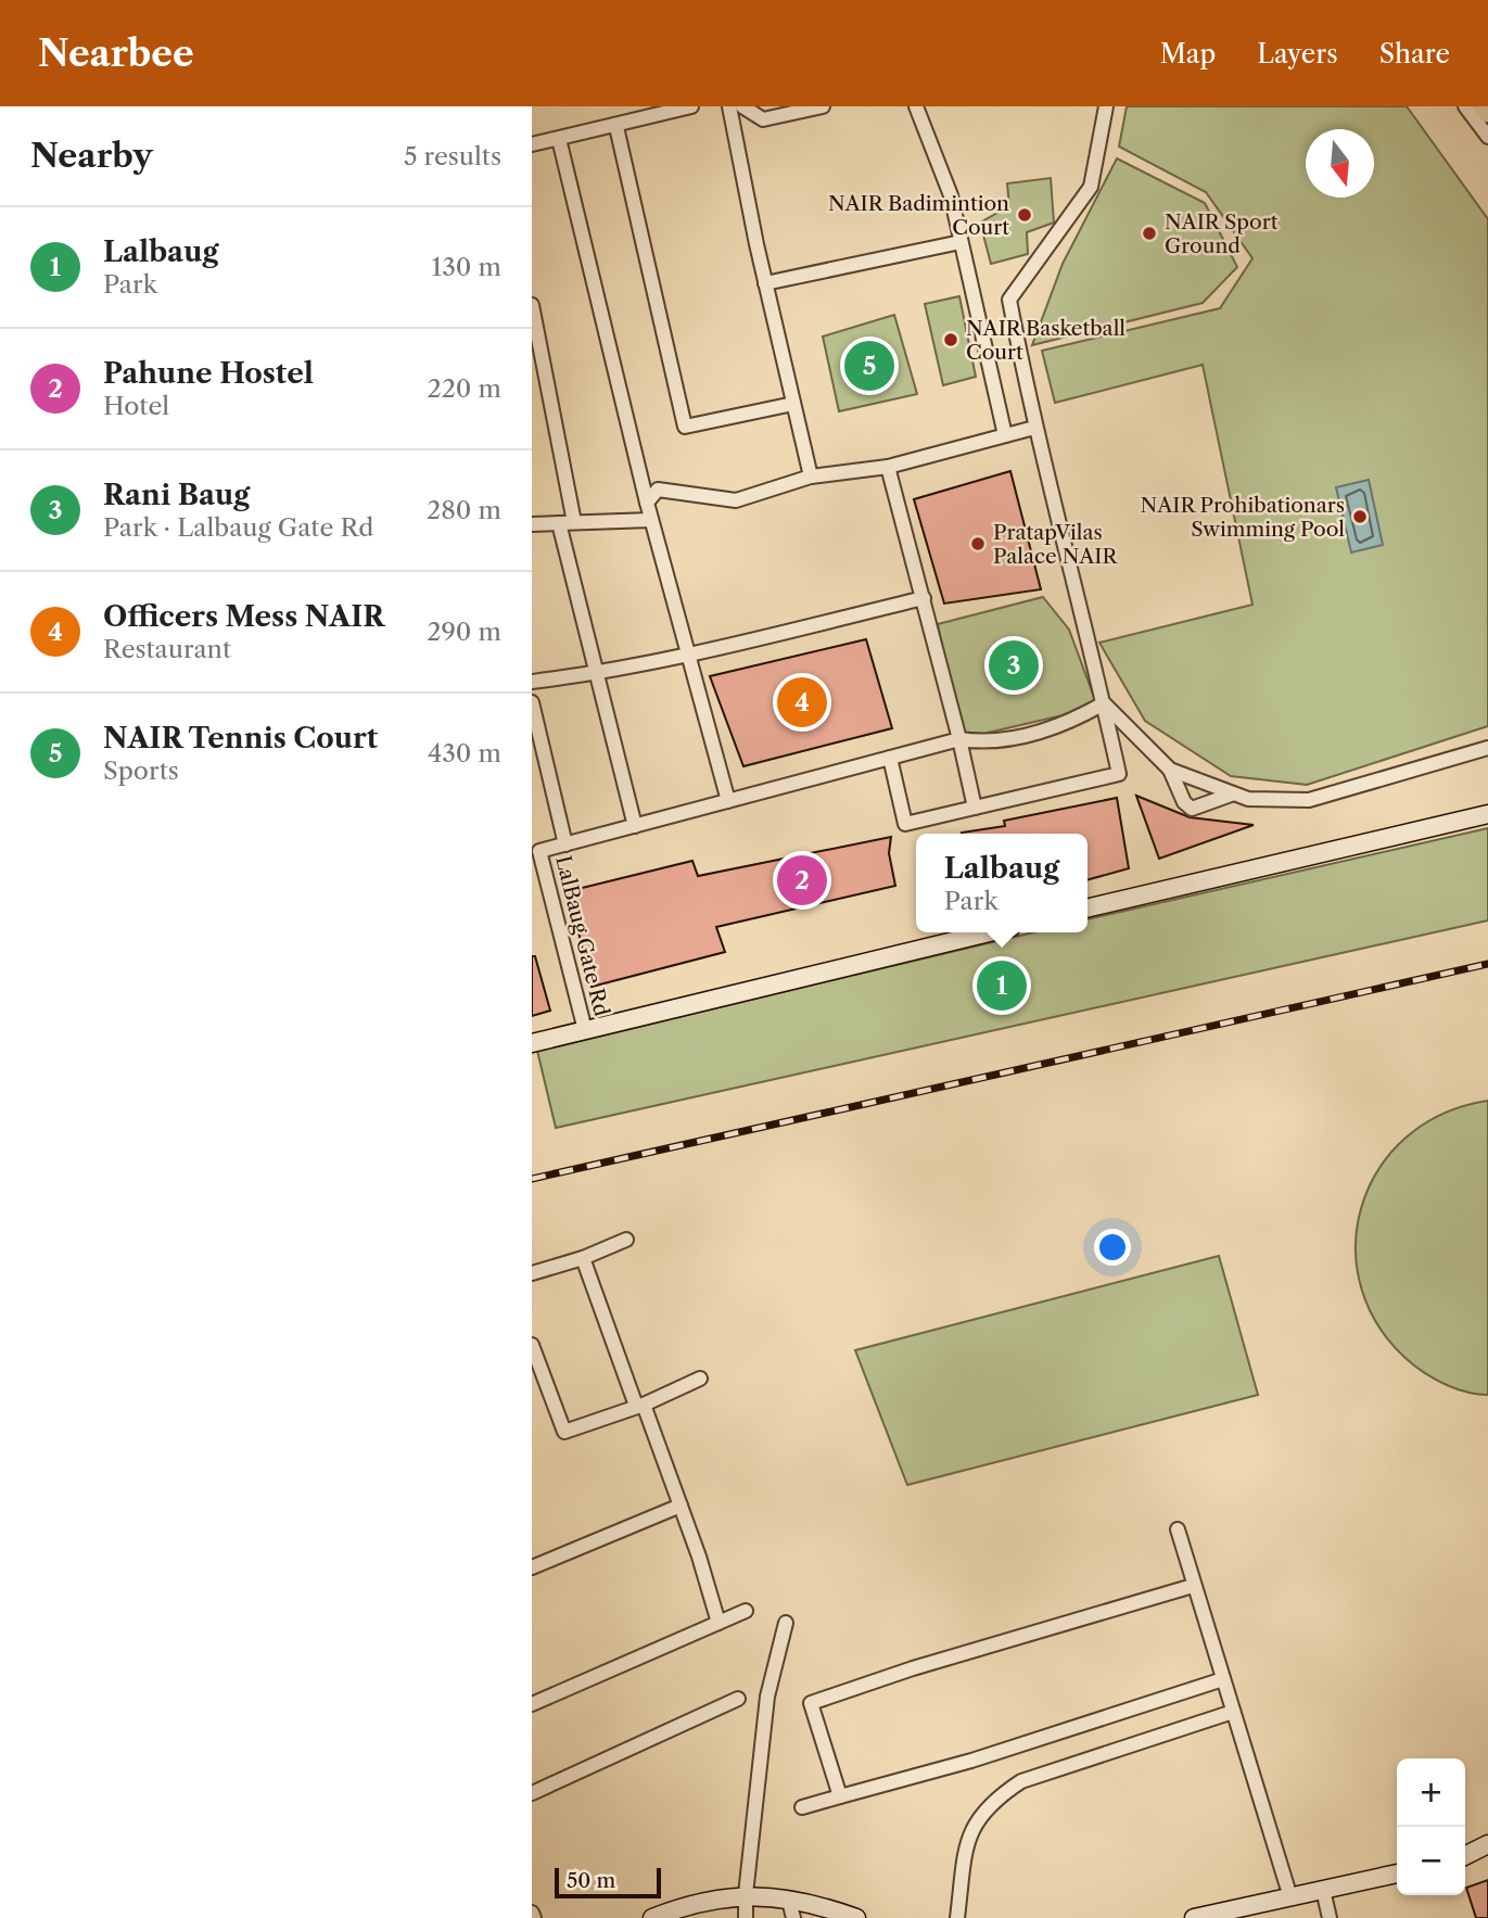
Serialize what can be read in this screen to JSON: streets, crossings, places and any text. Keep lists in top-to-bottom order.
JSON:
{
  "streets": {
    "street": ["LalBaug Gate Rd"]
  },
  "places": [
    "NAIR Badimintion Court",
    "NAIR Sport Ground",
    "NAIR Basketball Court",
    "NAIR Prohibationars Swimming Pool",
    "PratapVilas Palace NAIR"
  ],
  "scale_bar": "50 m",
  "north": "bottom",
  "page": {
    "header": "Nearbee",
    "nav": ["Map", "Layers", "Share"],
    "heading": ["Nearby", "5 results"],
    "list": [
      {
        "mark": "1",
        "name": "Lalbaug",
        "note": "Park",
        "value": "130 m"
      },
      {
        "mark": "2",
        "name": "Pahune Hostel",
        "note": "Hotel",
        "value": "220 m"
      },
      {
        "mark": "3",
        "name": "Rani Baug",
        "note": "Park · Lalbaug Gate Rd",
        "value": "280 m"
      },
      {
        "mark": "4",
        "name": "Officers Mess NAIR",
        "note": "Restaurant",
        "value": "290 m"
      },
      {
        "mark": "5",
        "name": "NAIR Tennis Court",
        "note": "Sports",
        "value": "430 m"
      }
    ],
    "pins": [
      "5",
      "3",
      "4",
      "2",
      "1"
    ],
    "popup": ["Lalbaug", "Park"],
    "map_buttons": ["+", "−"],
    "scale": "50 m"
  }
}
